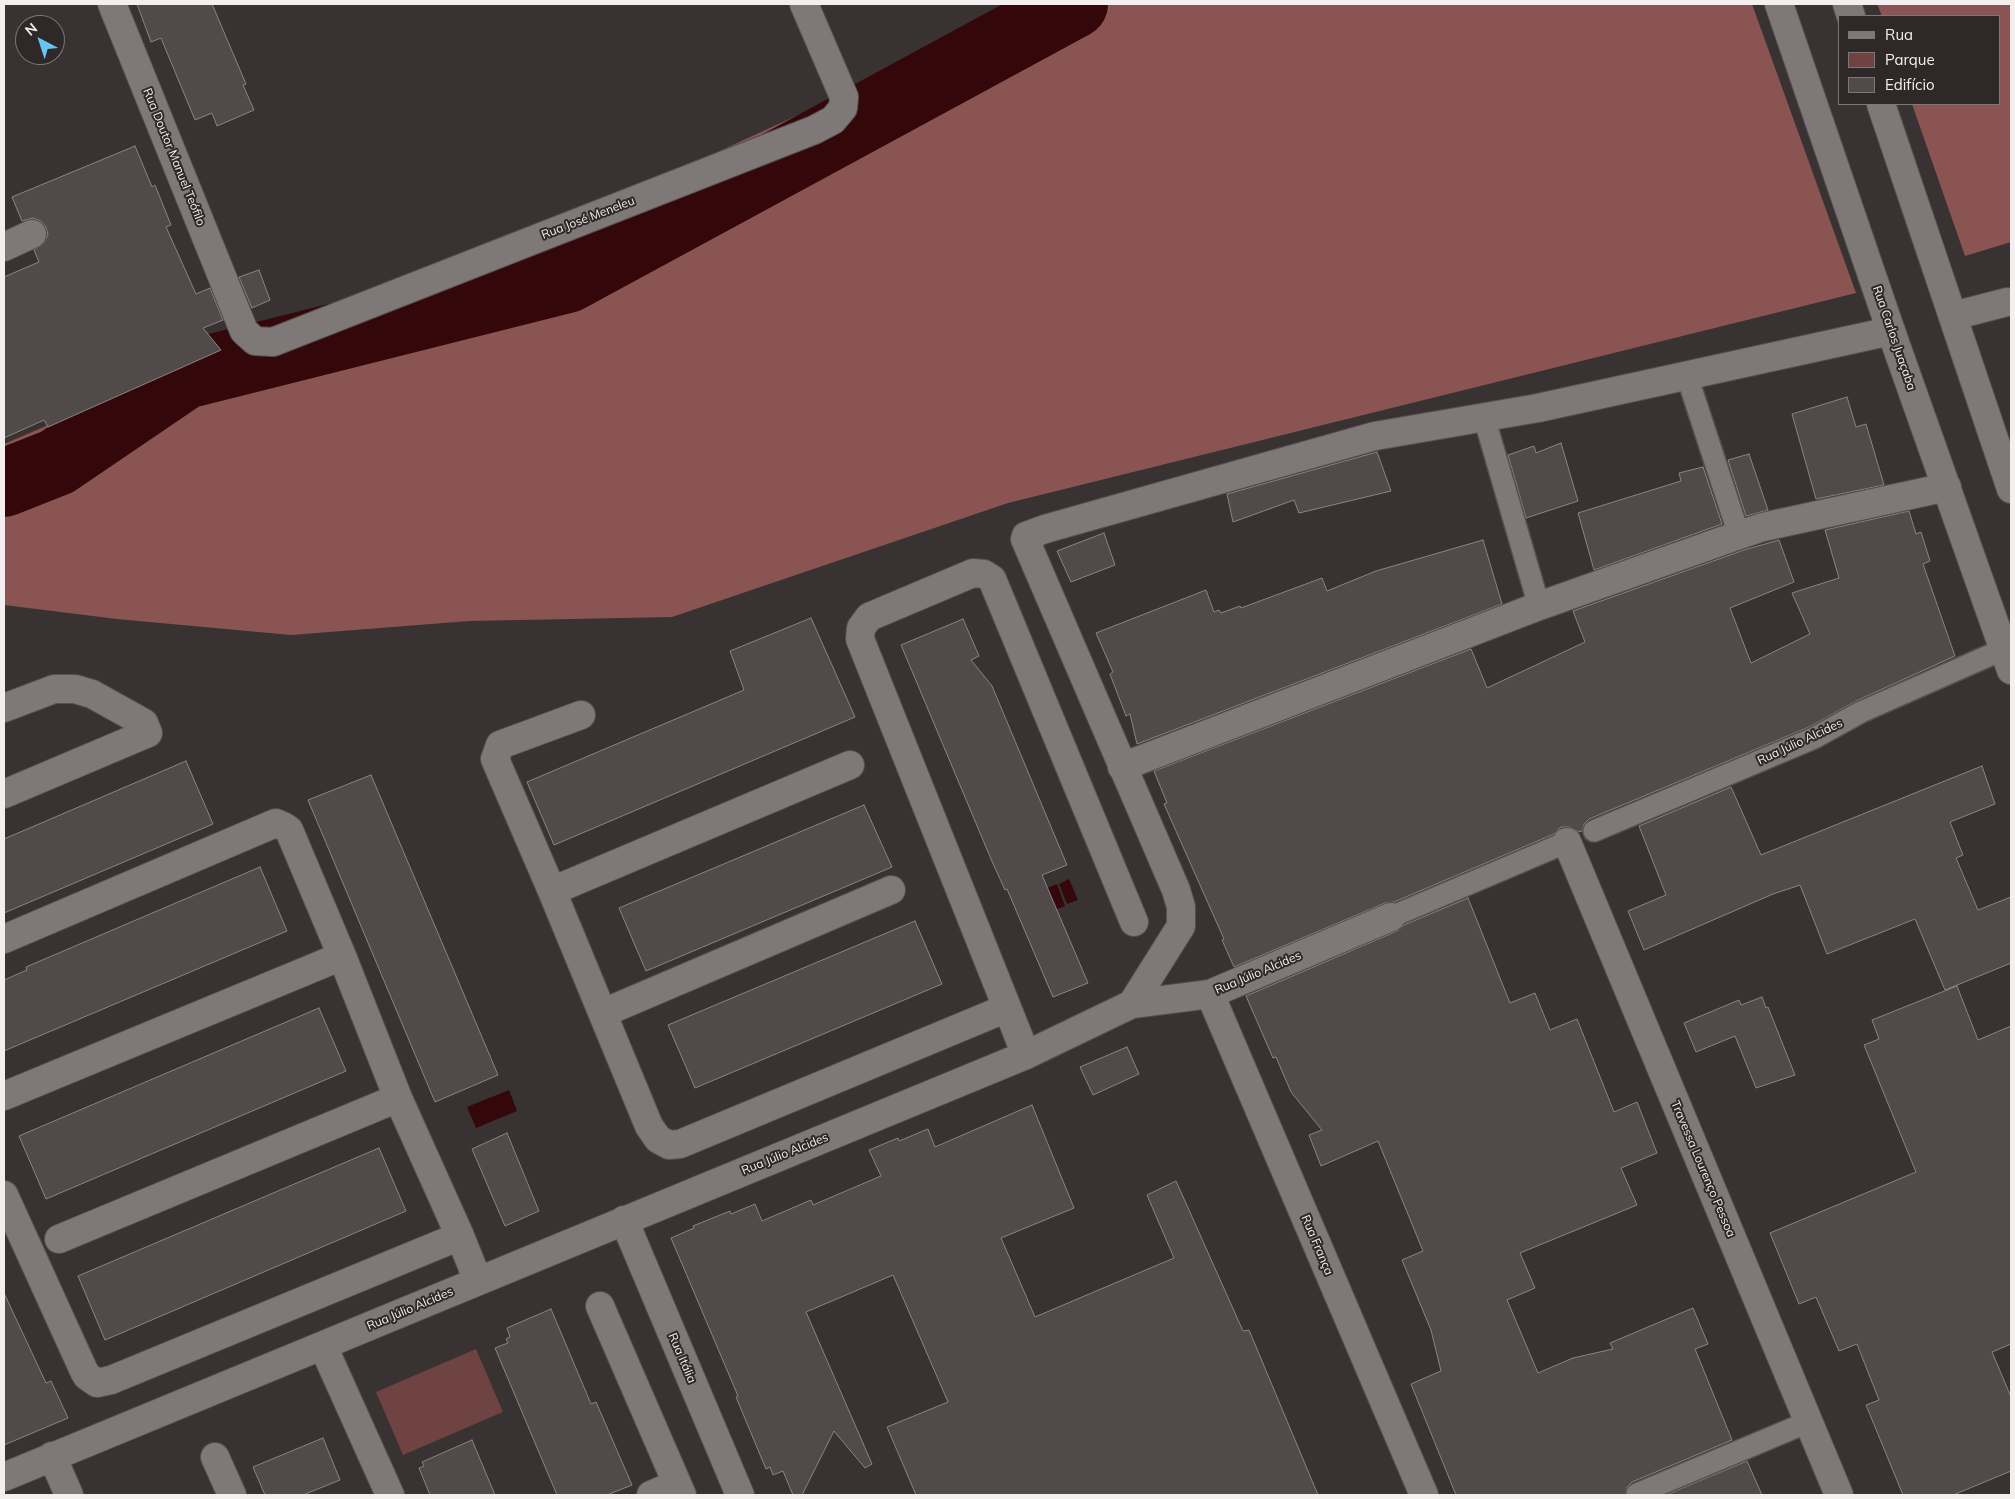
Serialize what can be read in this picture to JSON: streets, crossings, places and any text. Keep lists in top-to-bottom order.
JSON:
{
  "streets": {
    "street": [
      "Rua Doutor Manuel Teófilo",
      "Rua José Meneleu",
      "Rua Carlos Juaçaba",
      "Rua Júlio Alcides",
      "Travessa Lourenço Pessoa",
      "Rua França",
      "Rua Itália"
    ]
  },
  "crossings": [
    ["Rua Doutor Manuel Teófilo", "Rua José Meneleu"],
    ["Rua Carlos Juaçaba", "Rua Júlio Alcides"],
    ["Rua Júlio Alcides", "Travessa Lourenço Pessoa"],
    ["Rua Júlio Alcides", "Rua França"],
    ["Rua Júlio Alcides", "Rua Itália"]
  ],
  "legend": ["Rua", "Parque", "Edifício"],
  "north": "top left"
}
